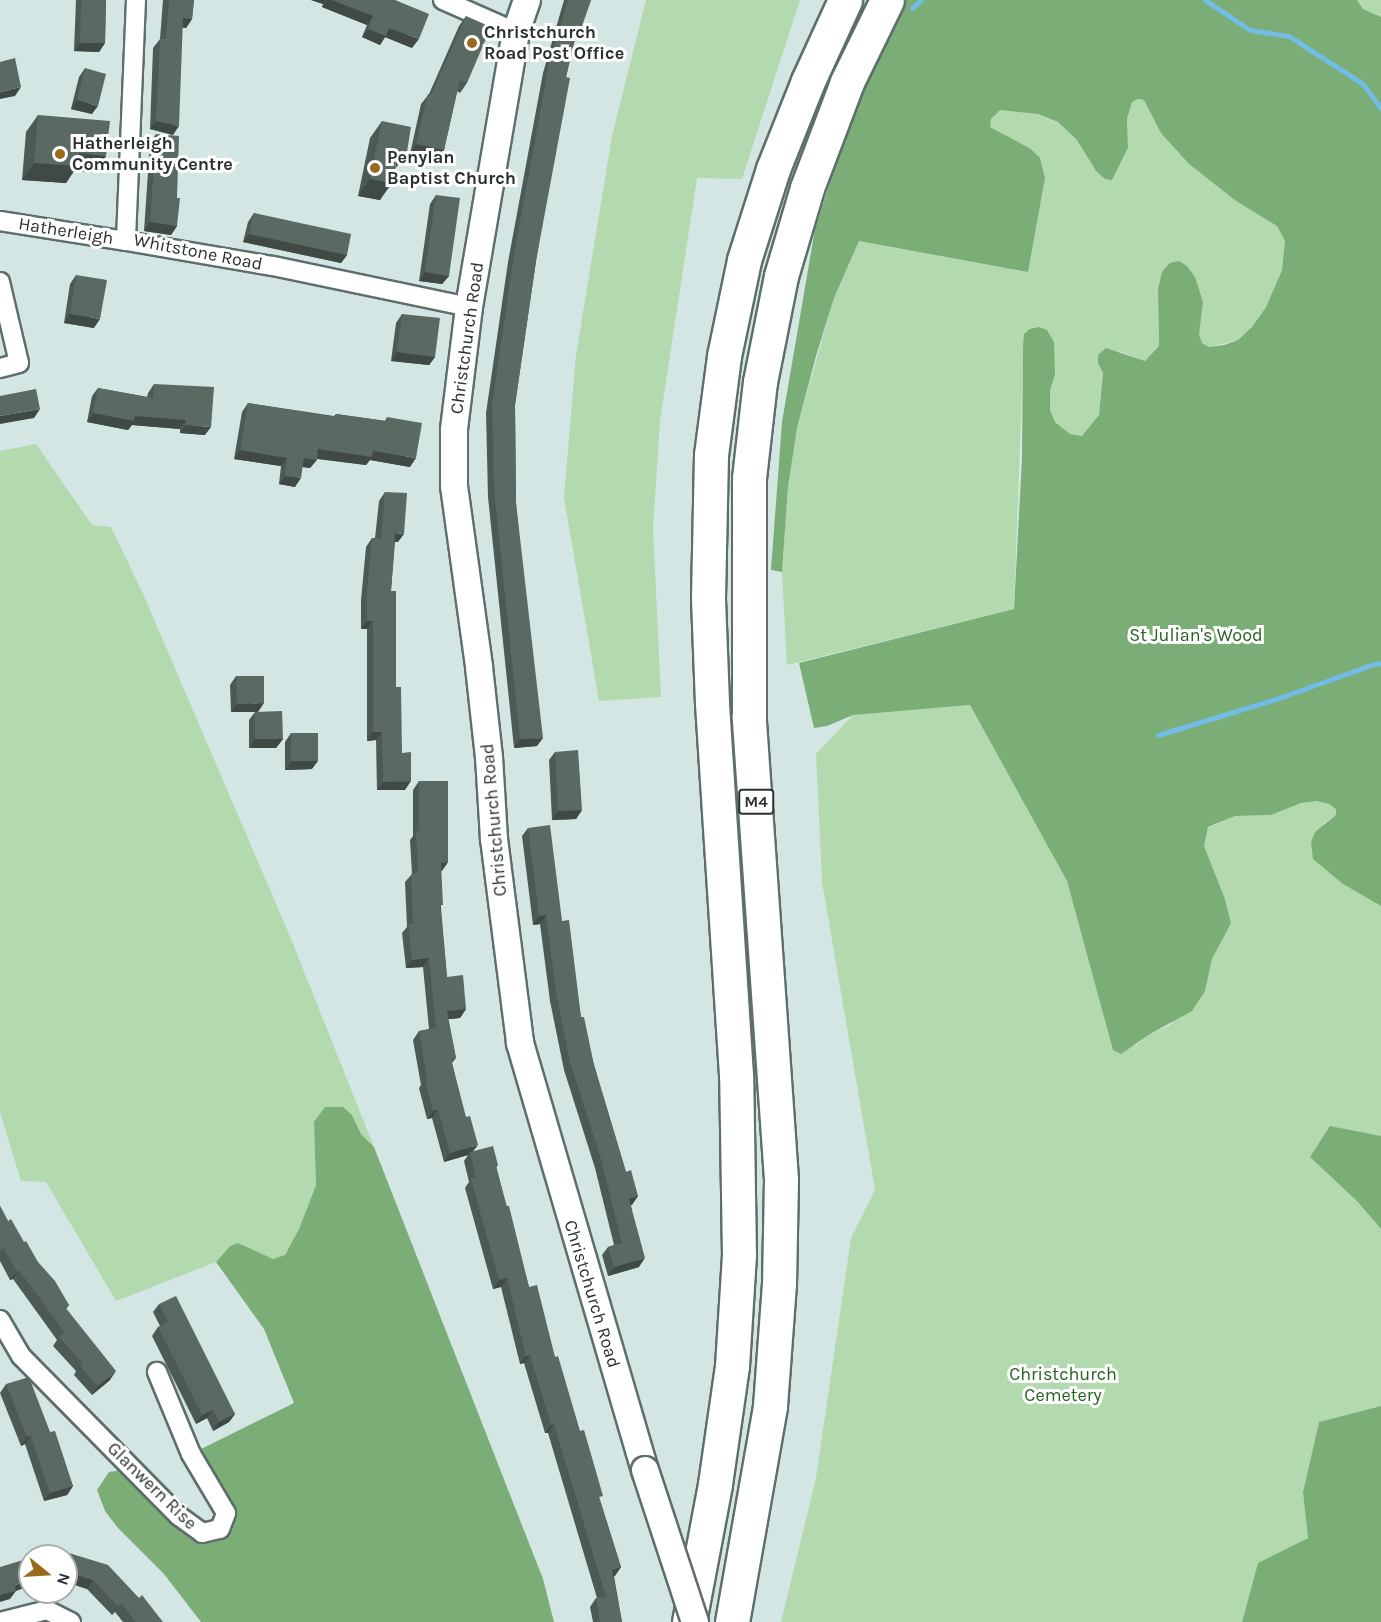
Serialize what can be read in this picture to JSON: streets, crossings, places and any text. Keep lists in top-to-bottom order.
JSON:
{
  "streets": {
    "highway": ["M4"],
    "street": [
      "Hatherleigh",
      "Whitstone Road",
      "Christchurch Road",
      "Glanwern Rise"
    ]
  },
  "crossings": [
    ["Hatherleigh", "Whitstone Road"],
    ["Whitstone Road", "Christchurch Road"]
  ],
  "parks": ["St Julian's Wood", "Christchurch Cemetery"],
  "places": ["Christchurch Road Post Office", "Hatherleigh Community Centre", "Penylan Baptist Church"],
  "north": "right"
}
